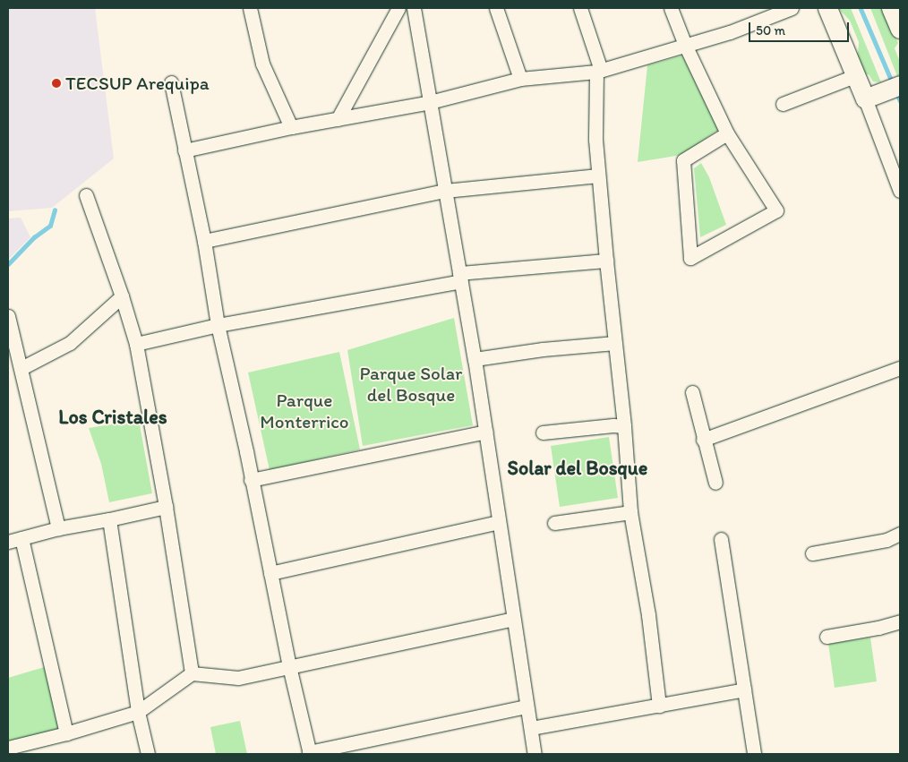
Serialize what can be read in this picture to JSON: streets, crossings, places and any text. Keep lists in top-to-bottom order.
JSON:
{
  "districts": ["Los Cristales", "Solar del Bosque"],
  "parks": ["Parque Solar del Bosque", "Parque Monterrico"],
  "places": ["TECSUP Arequipa"],
  "scale_bar": "50 m"
}
